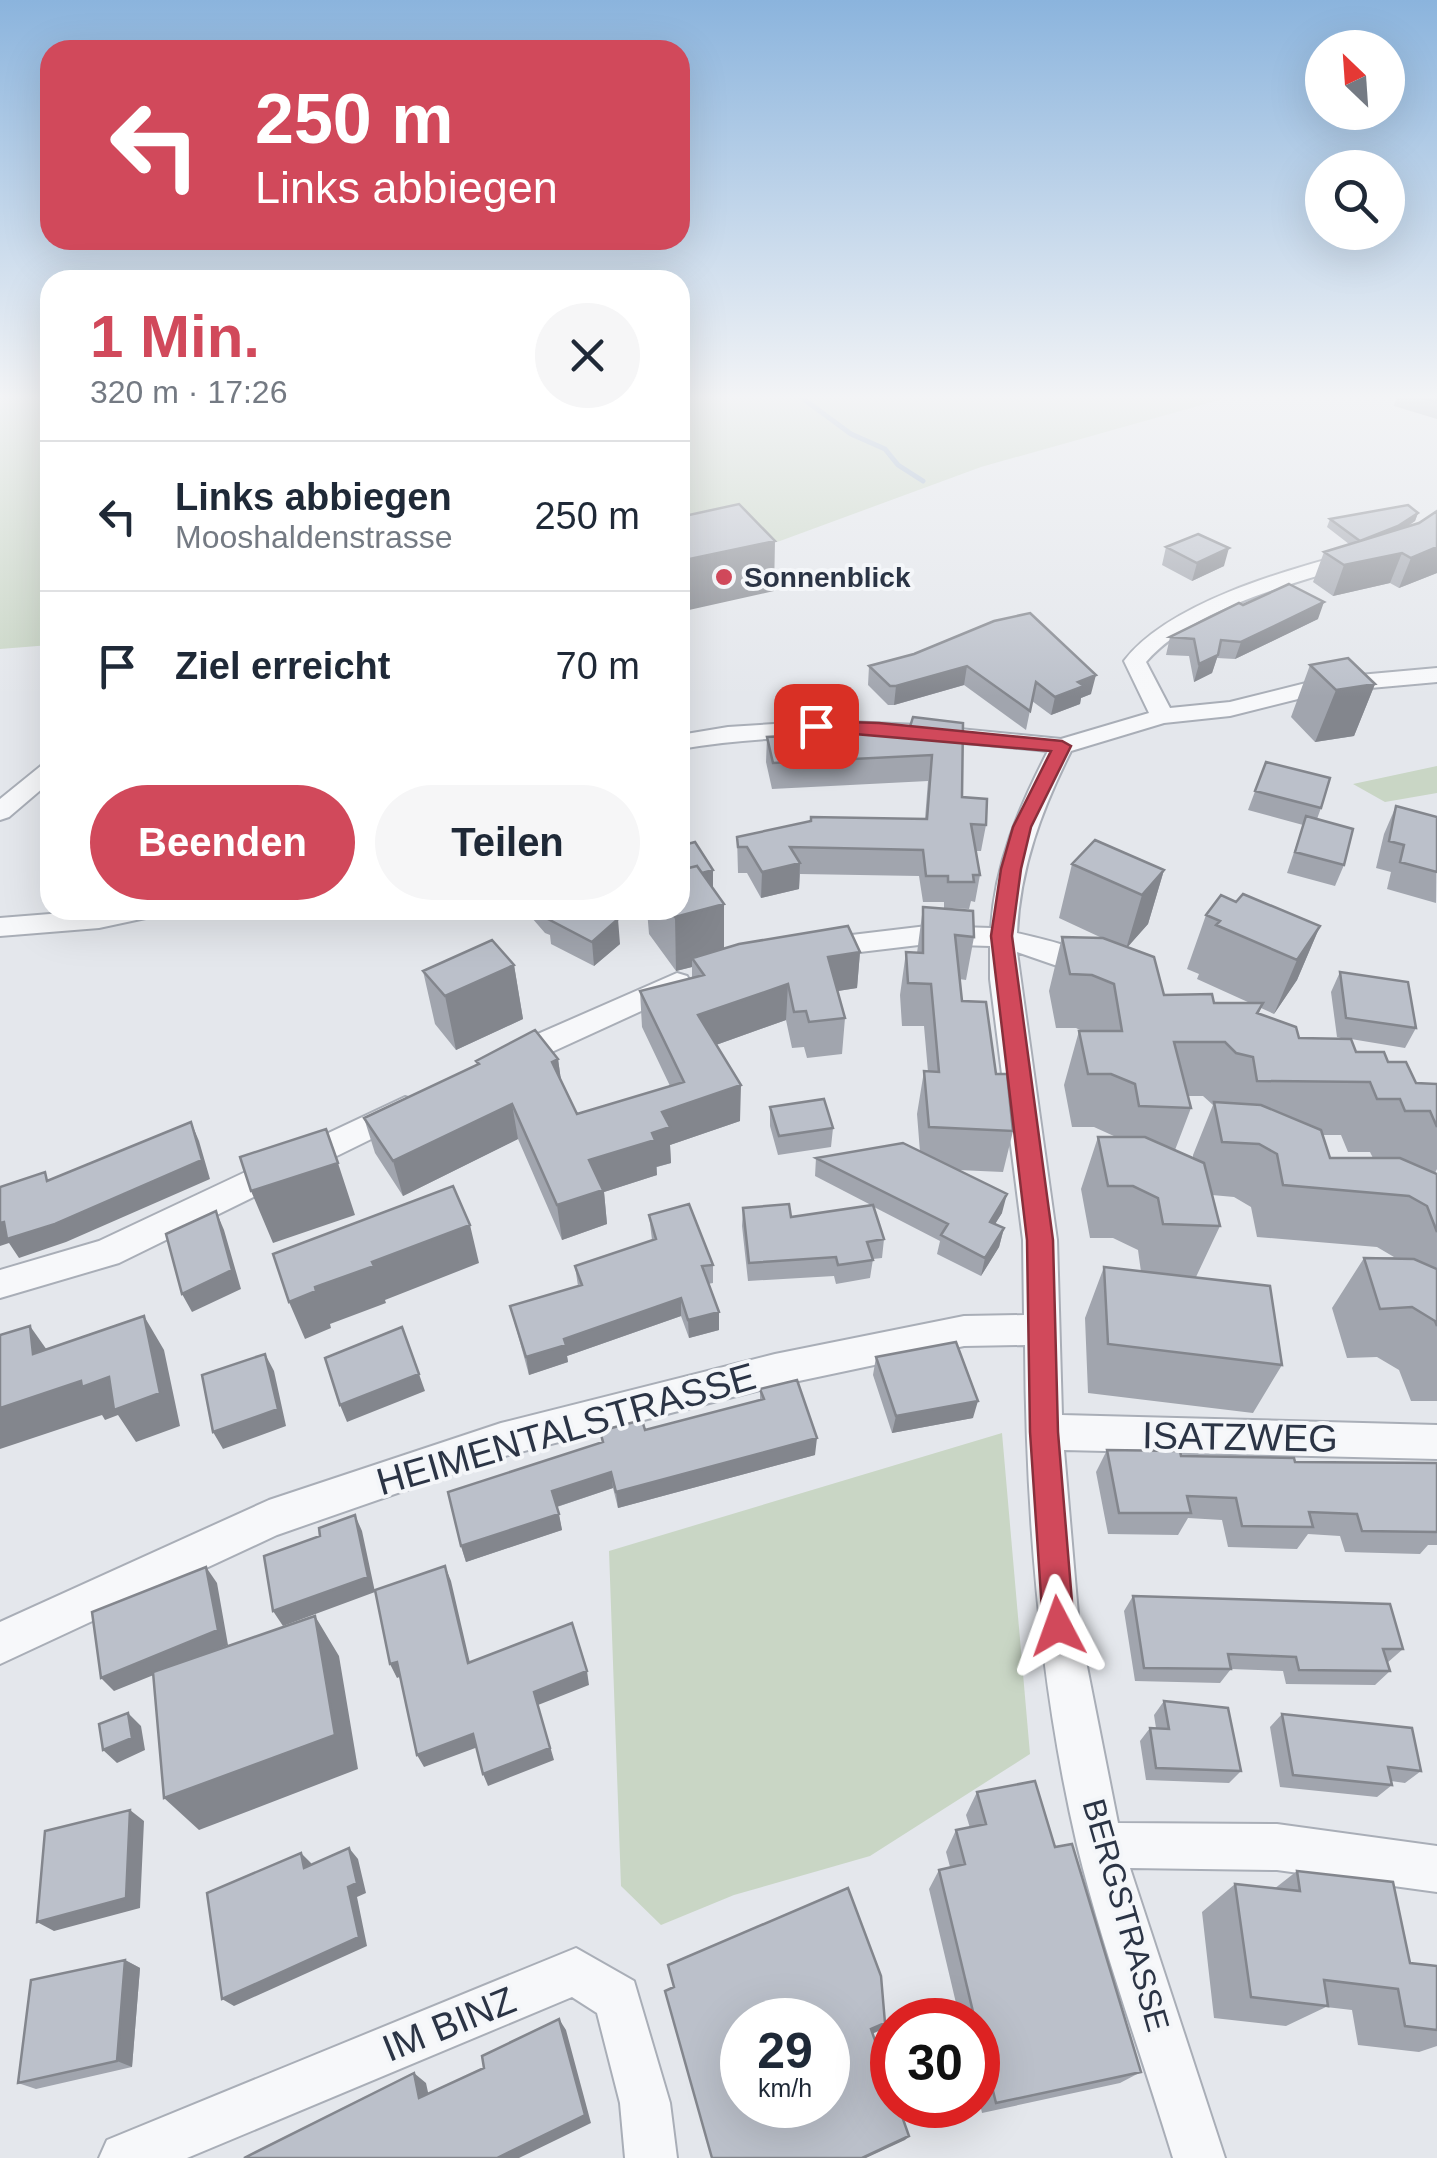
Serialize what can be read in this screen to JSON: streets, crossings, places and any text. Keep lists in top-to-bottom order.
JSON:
{
  "streets": {
    "street": [
      "HEIMENTALSTRASSE",
      "ISATZWEG",
      "BERGSTRASSE",
      "IM BINZ"
    ]
  },
  "crossings": [
    ["HEIMENTALSTRASSE", "BERGSTRASSE"],
    ["ISATZWEG", "BERGSTRASSE"]
  ],
  "places": ["Sonnenblick"],
  "north": "top left",
  "page": {
    "turn": ["250 m", "Links abbiegen"],
    "heading": ["1 Min.", "320 m · 17:26"],
    "list": [
      {
        "name": "Links abbiegen",
        "note": "Mooshaldenstrasse",
        "value": "250 m"
      },
      {
        "name": "Ziel erreicht",
        "value": "70 m"
      }
    ],
    "buttons": ["Beenden", "Teilen"],
    "speed": "29 km/h",
    "limit": "30"
  }
}
